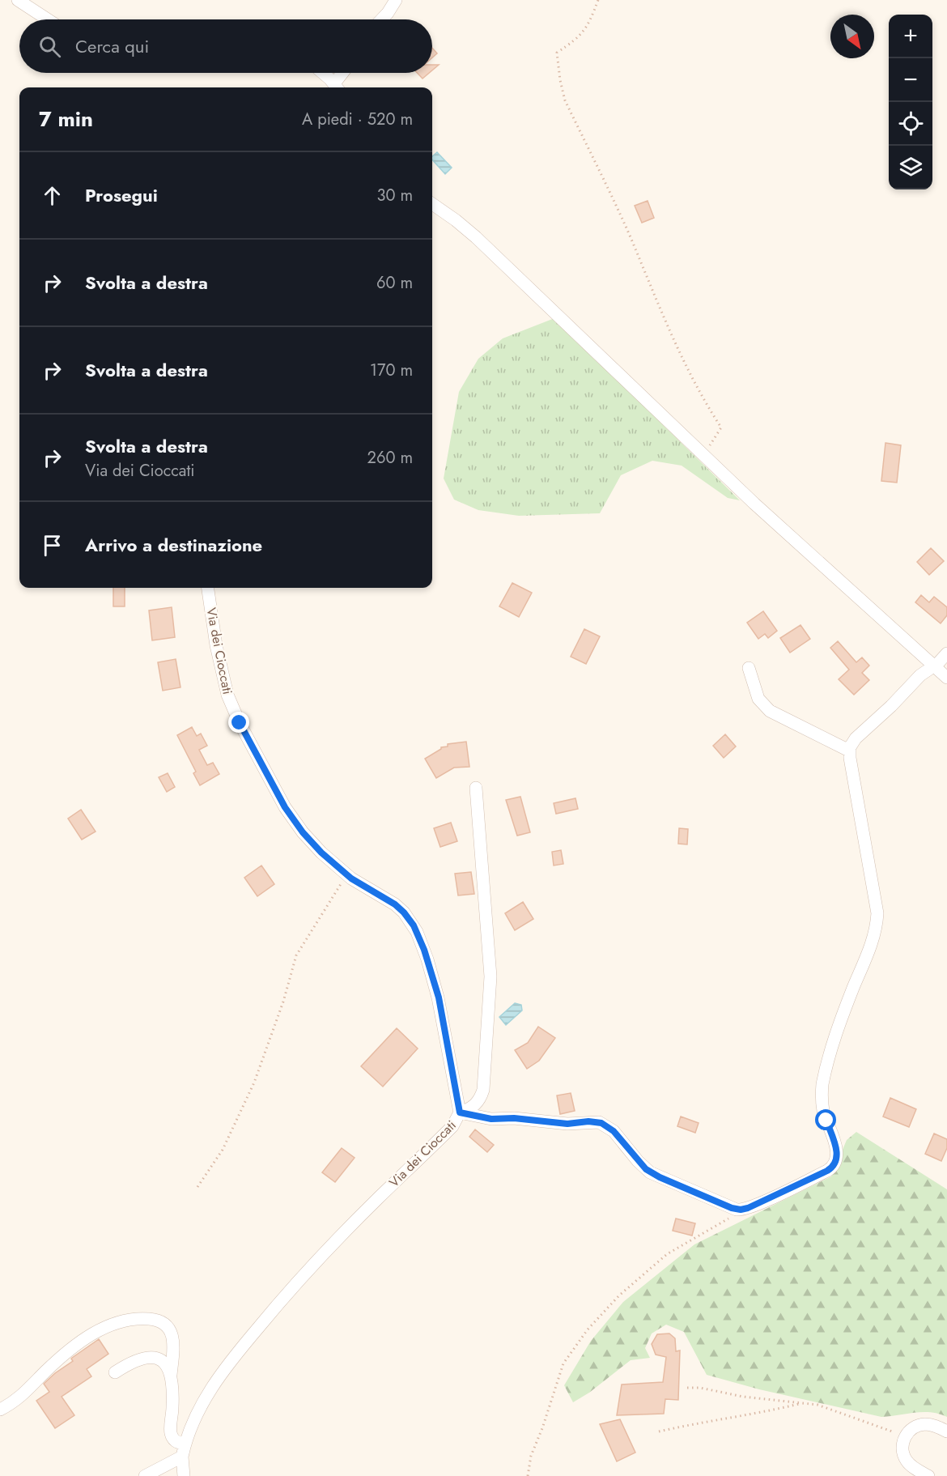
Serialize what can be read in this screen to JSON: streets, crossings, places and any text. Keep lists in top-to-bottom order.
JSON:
{
  "streets": {
    "street": ["Via dei Cioccati"]
  },
  "north": "bottom right",
  "page": {
    "map_buttons": ["+", "−"],
    "search": "Cerca qui",
    "heading": ["7 min", "A piedi · 520 m"],
    "list": [
      ["Prosegui", "30 m"],
      ["Svolta a destra", "60 m"],
      ["Svolta a destra", "170 m"],
      ["Svolta a destra", "Via dei Cioccati", "260 m"],
      "Arrivo a destinazione"
    ]
  }
}
